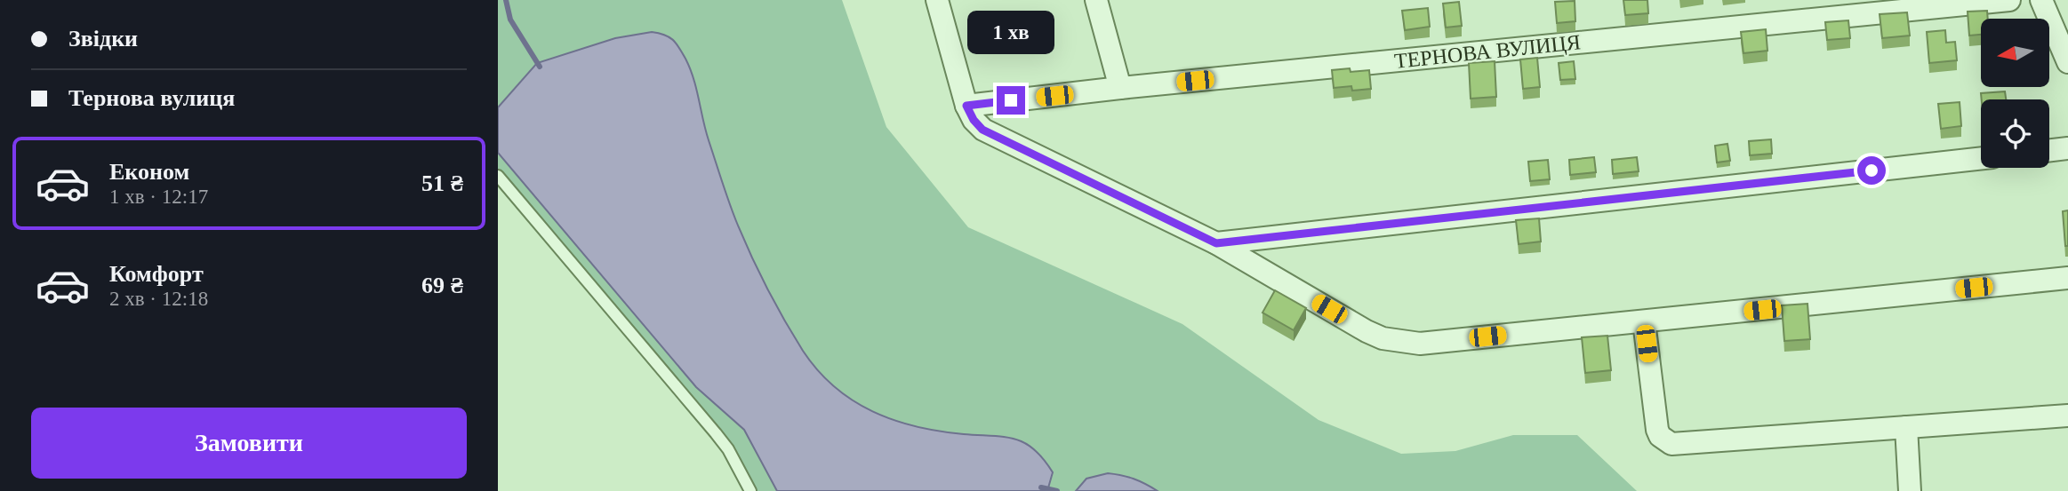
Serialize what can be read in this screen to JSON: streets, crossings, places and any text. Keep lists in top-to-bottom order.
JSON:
{
  "streets": {
    "street": ["ТЕРНОВА ВУЛИЦЯ"]
  },
  "north": "left",
  "page": {
    "banner": ["Звідки", "Тернова вулиця"],
    "bubble": "1 хв",
    "list": [
      {
        "name": "Економ",
        "note": "1 хв · 12:17",
        "value": "51 ₴"
      },
      {
        "name": "Комфорт",
        "note": "2 хв · 12:18",
        "value": "69 ₴"
      }
    ],
    "buttons": "Замовити"
  }
}
